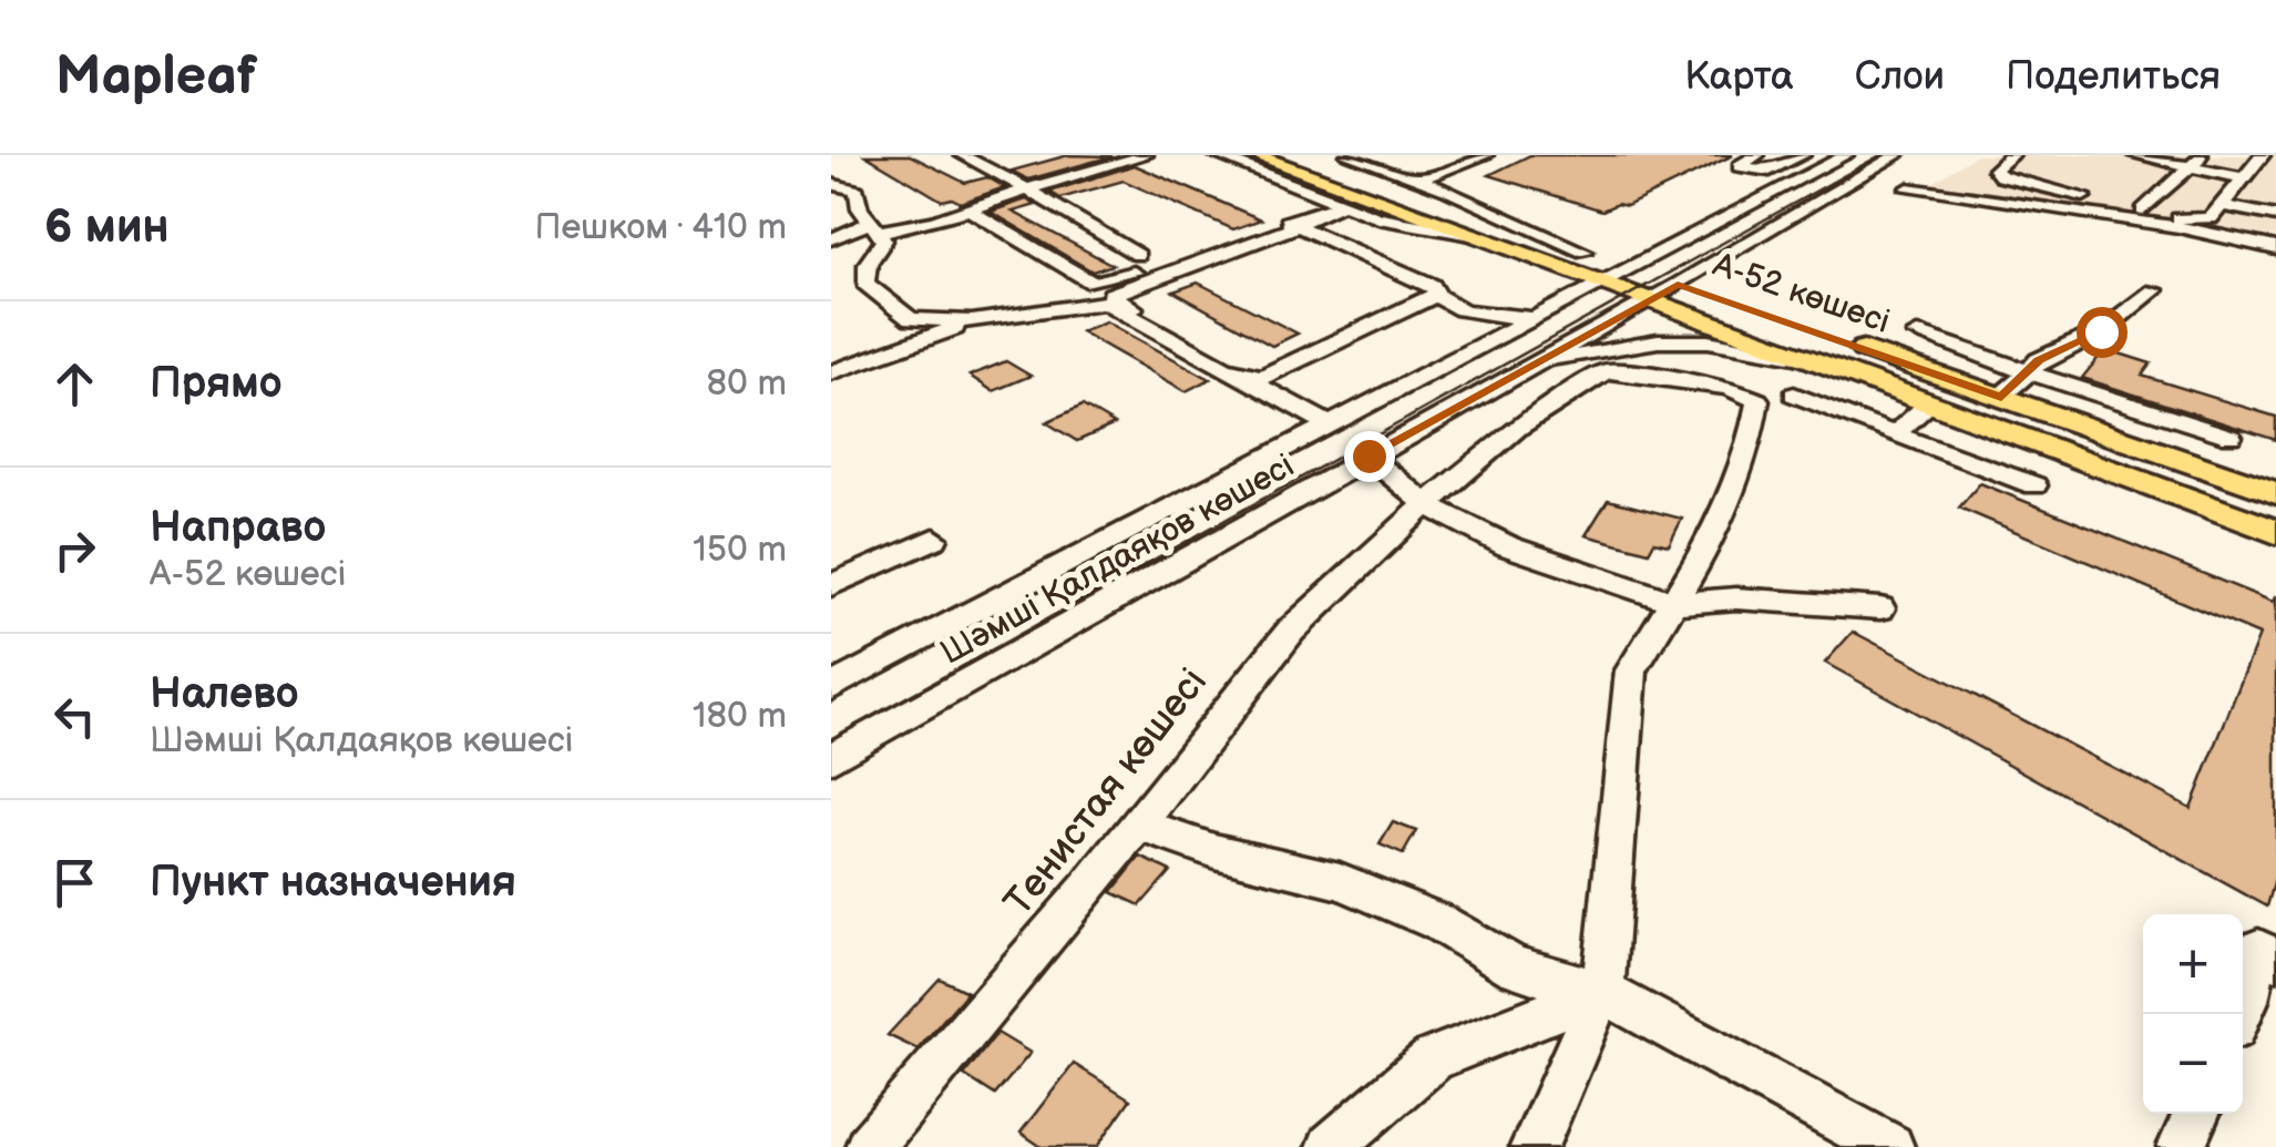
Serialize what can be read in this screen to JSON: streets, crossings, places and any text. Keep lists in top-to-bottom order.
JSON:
{
  "streets": {
    "main road": ["А-52 көшесі"],
    "street": ["Шәмші Қалдаяқов көшесі", "Тенистая көшесі"]
  },
  "crossings": [
    ["А-52 көшесі", "Шәмші Қалдаяқов көшесі"]
  ],
  "page": {
    "header": "Mapleaf",
    "nav": ["Карта", "Слои", "Поделиться"],
    "heading": ["6 мин", "Пешком · 410 m"],
    "list": [
      ["Прямо", "80 m"],
      ["Направо", "А-52 көшесі", "150 m"],
      ["Налево", "Шәмші Қалдаяқов көшесі", "180 m"],
      "Пункт назначения"
    ],
    "map_buttons": ["+", "−"]
  }
}
